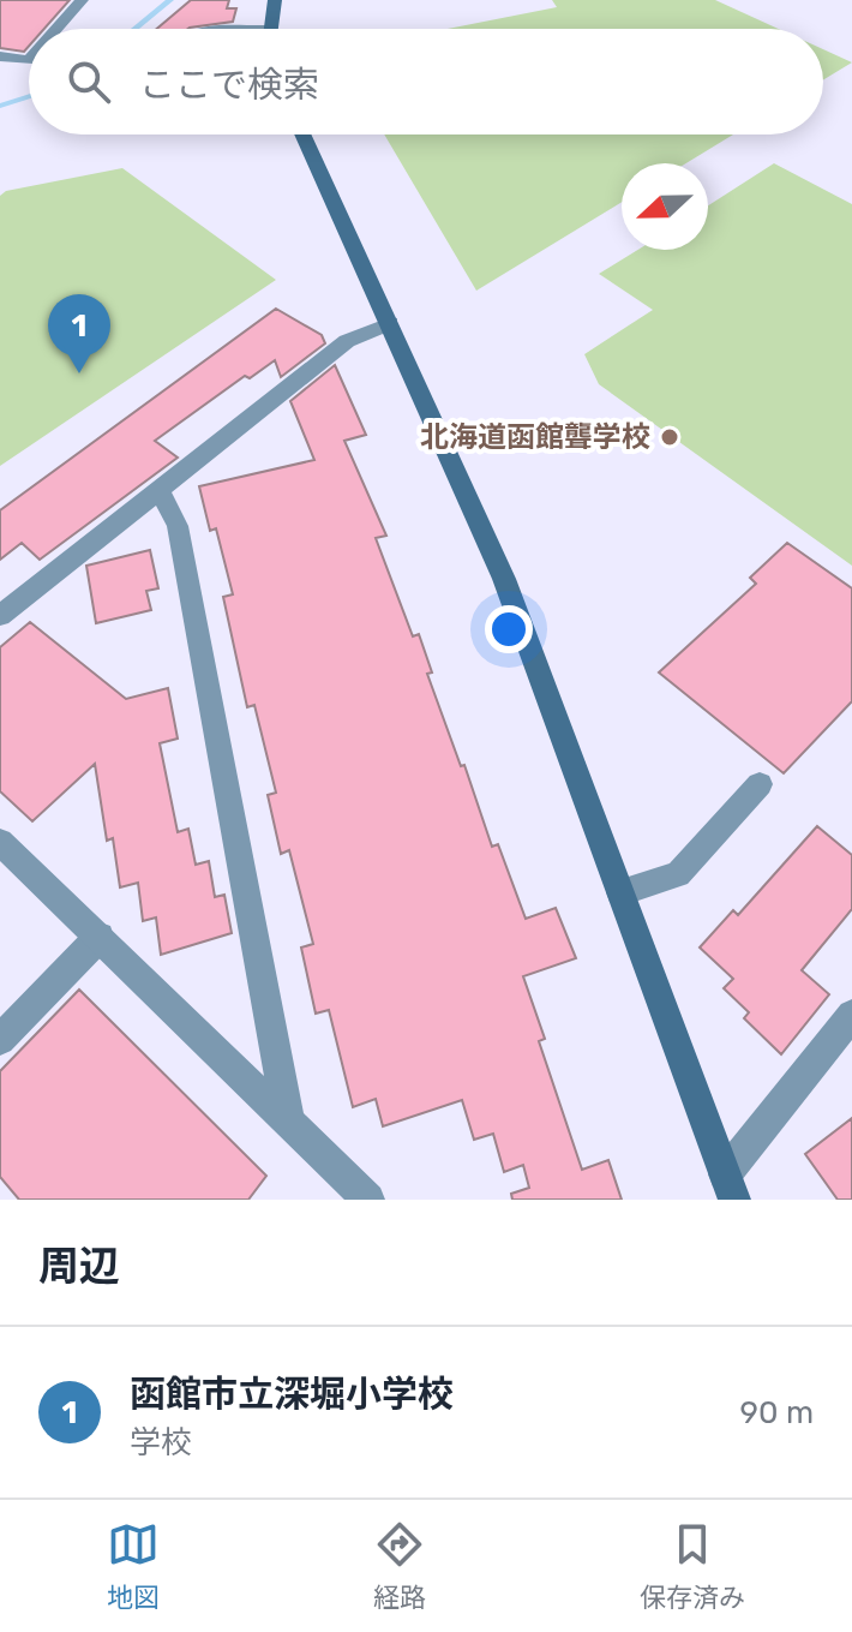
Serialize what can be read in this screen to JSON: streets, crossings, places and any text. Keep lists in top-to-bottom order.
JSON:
{
  "places": ["北海道函館聾学校"],
  "north": "left",
  "page": {
    "search": "ここで検索",
    "pins": "1",
    "heading": "周辺",
    "list": [
      {
        "mark": "1",
        "name": "函館市立深堀小学校",
        "note": "学校",
        "value": "90 m"
      }
    ],
    "nav": ["地図", "経路", "保存済み"]
  }
}
